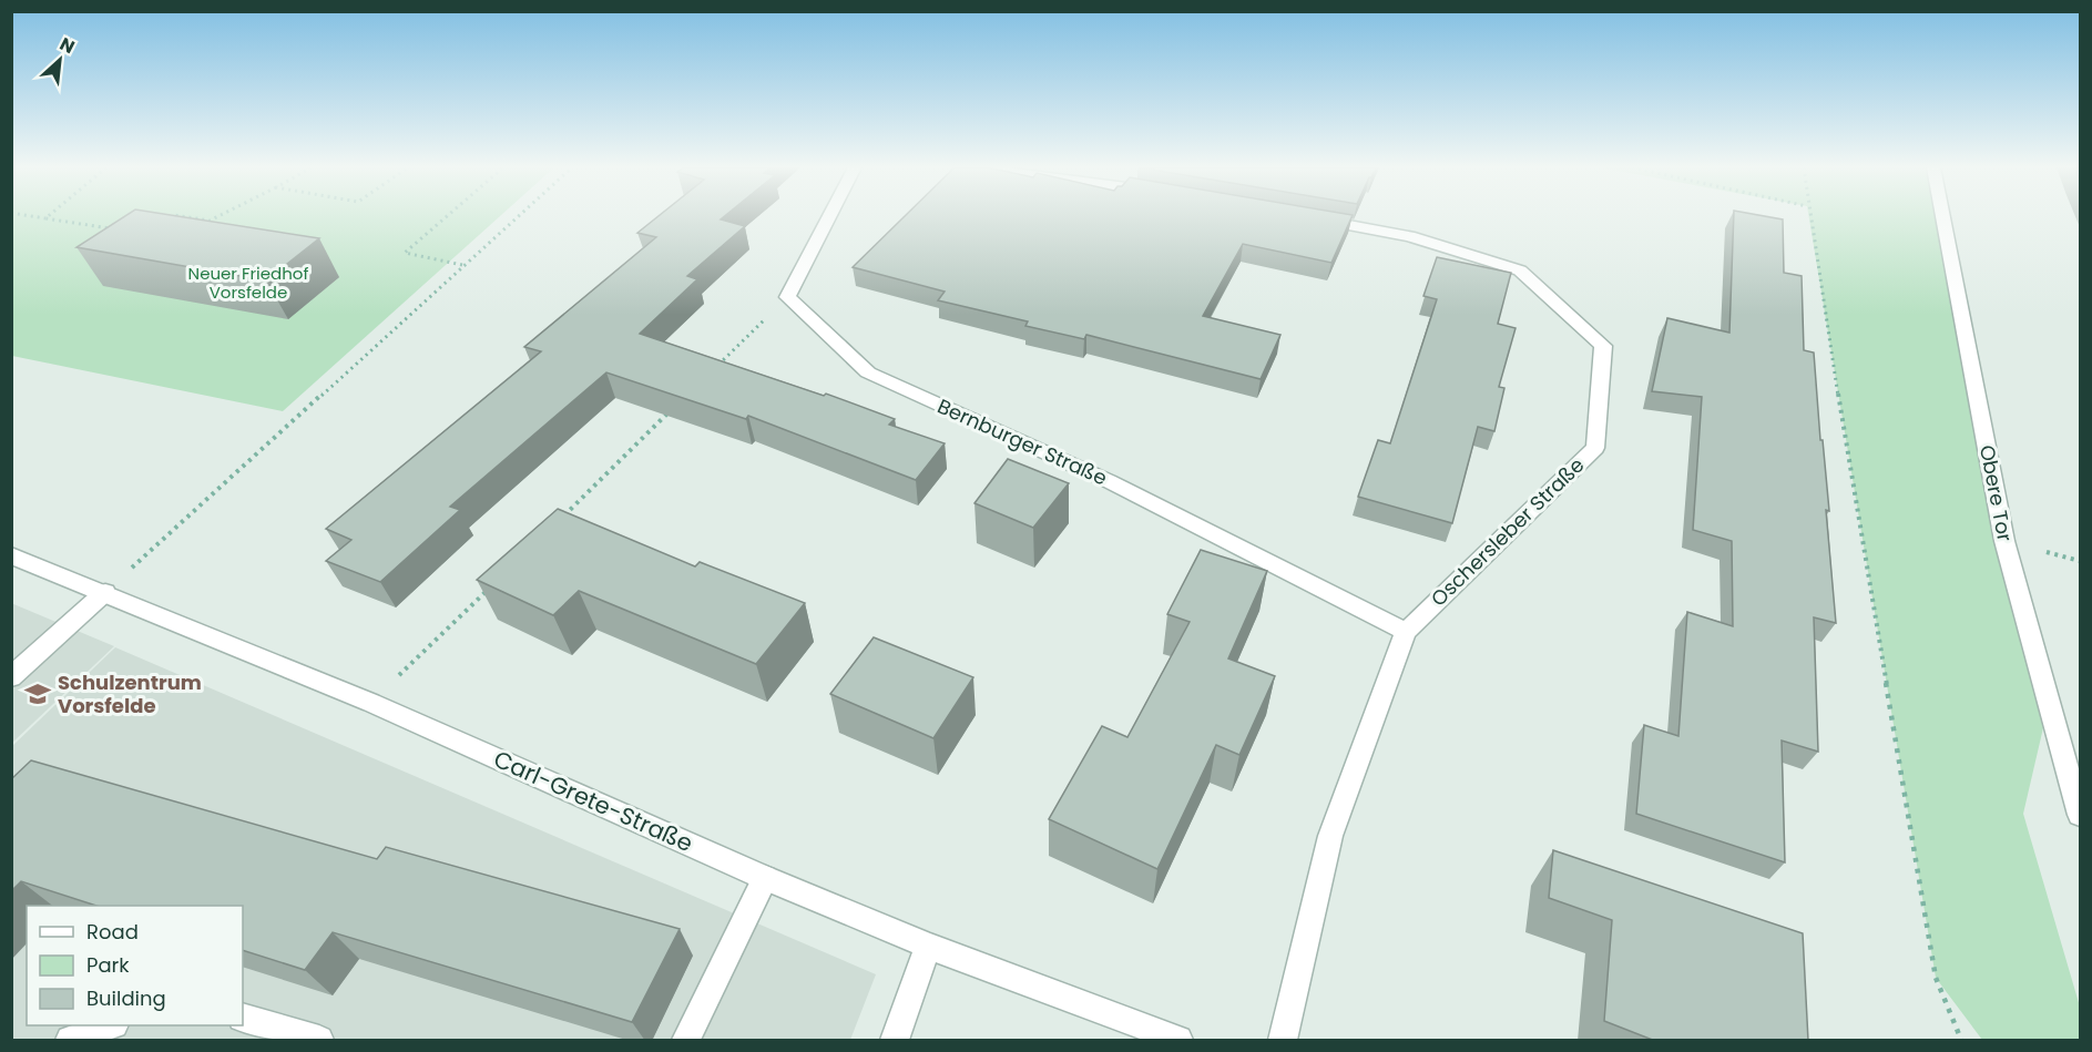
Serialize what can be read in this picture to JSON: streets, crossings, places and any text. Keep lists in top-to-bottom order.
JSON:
{
  "streets": {
    "street": [
      "Bernburger Straße",
      "Obere Tor",
      "Oschersleber Straße",
      "Carl-Grete-Straße"
    ]
  },
  "crossings": [
    ["Bernburger Straße", "Oschersleber Straße"]
  ],
  "parks": ["Neuer Friedhof Vorsfelde"],
  "places": {
    "school or university": ["Schulzentrum Vorsfelde"]
  },
  "legend": ["Road", "Park", "Building"],
  "north": "top right"
}
